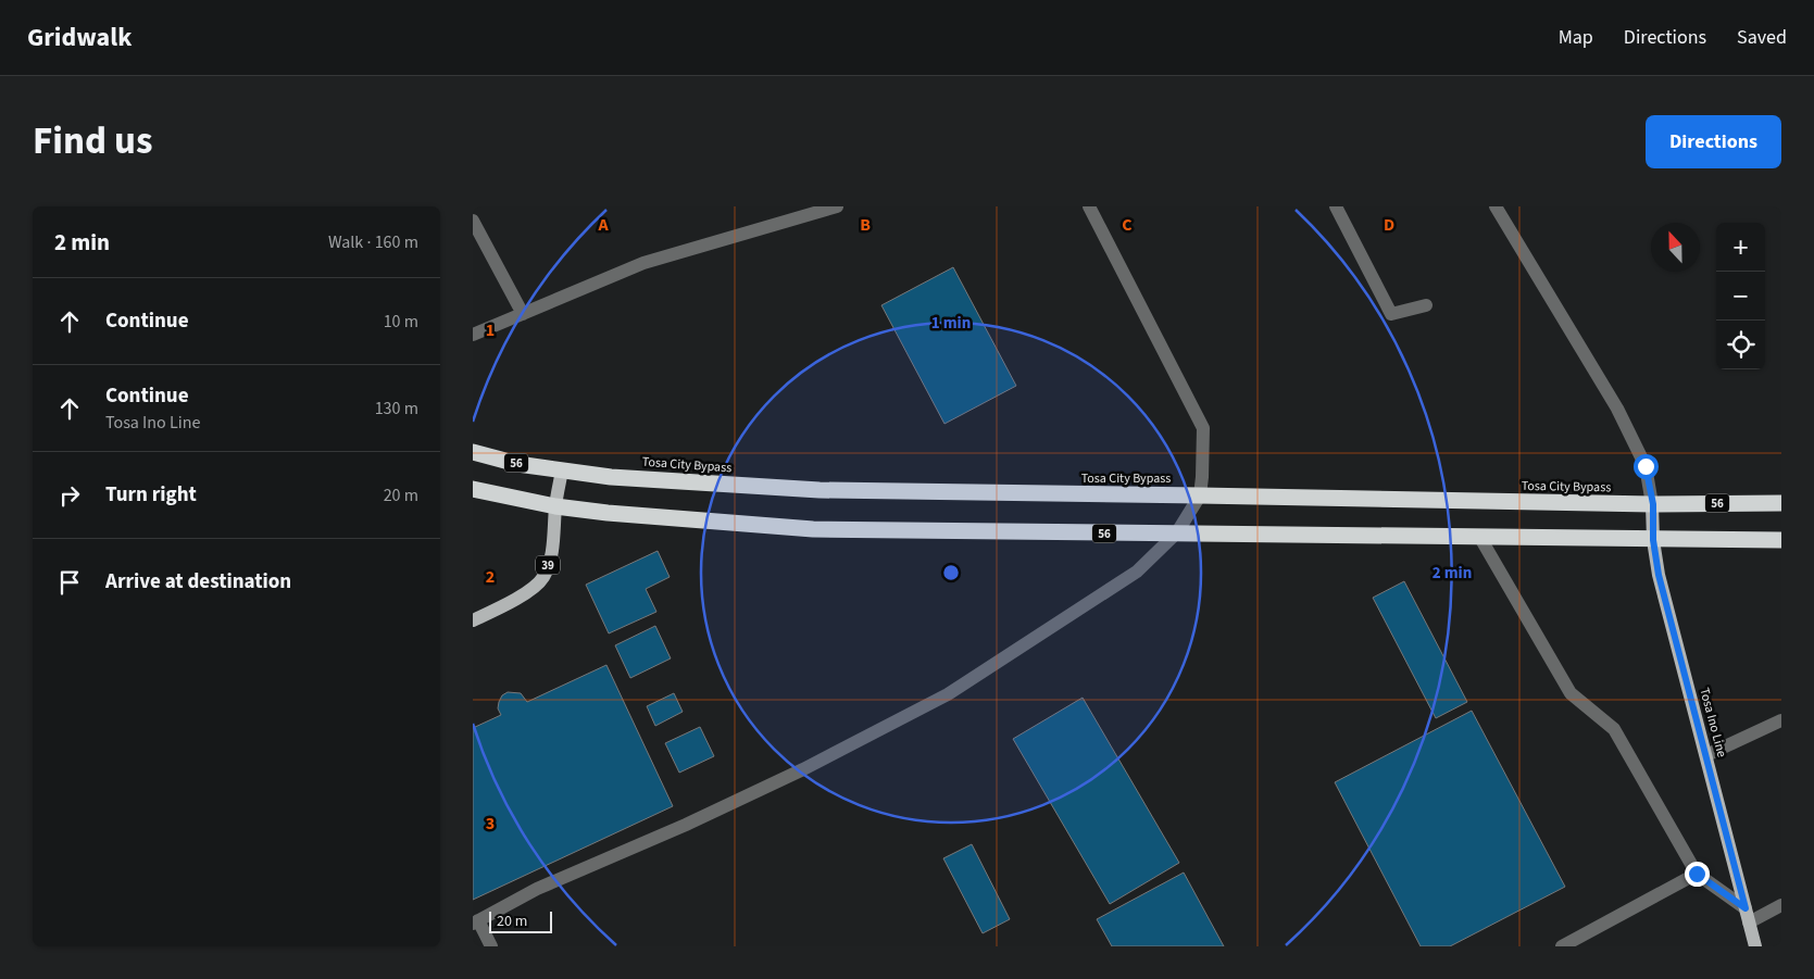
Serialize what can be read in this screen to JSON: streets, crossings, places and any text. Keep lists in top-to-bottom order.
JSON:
{
  "streets": {
    "highway": ["56", "Tosa City Bypass"],
    "main road": ["39", "Tosa Ino Line"]
  },
  "crossings": [
    ["56", "39"],
    ["56", "Tosa Ino Line"],
    ["Tosa City Bypass", "39"],
    ["Tosa City Bypass", "Tosa Ino Line"]
  ],
  "scale_bar": "20 m",
  "north": "top",
  "page": {
    "header": "Gridwalk",
    "nav": ["Map", "Directions", "Saved"],
    "title": "Find us",
    "buttons": "Directions",
    "heading": ["2 min", "Walk · 160 m"],
    "map_buttons": ["+", "−"],
    "list": [
      ["Continue", "10 m"],
      ["Continue", "Tosa Ino Line", "130 m"],
      ["Turn right", "20 m"],
      "Arrive at destination"
    ],
    "scale": "20 m"
  },
  "grid": {
    "columns": [
      "A",
      "B",
      "C",
      "D"
    ],
    "rows": ["1", "2", "3"]
  },
  "rings": ["1 min", "2 min"]
}
